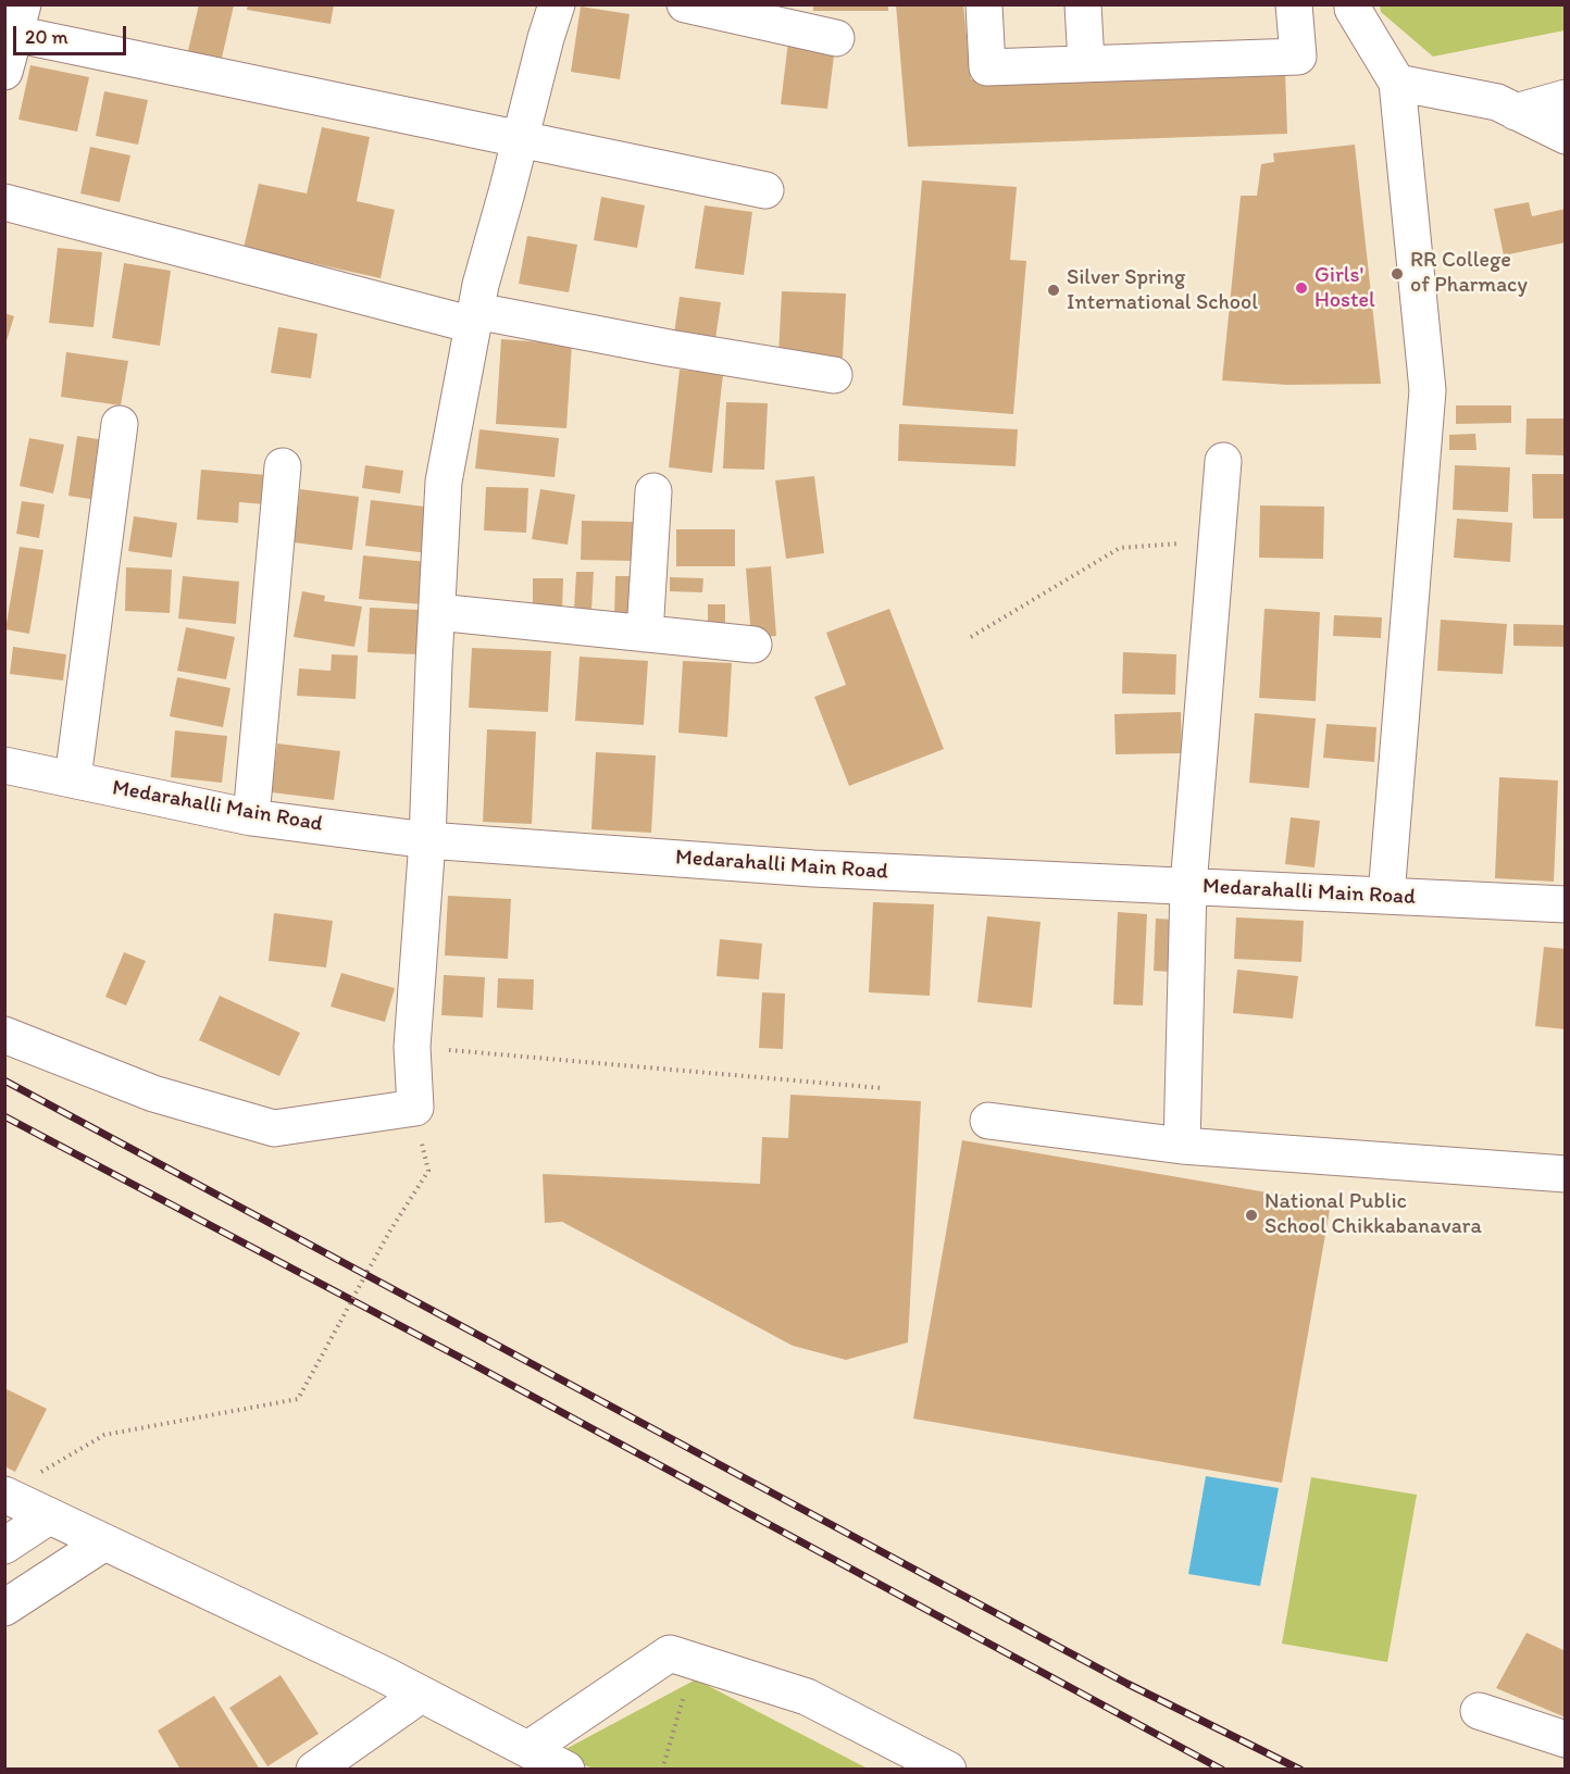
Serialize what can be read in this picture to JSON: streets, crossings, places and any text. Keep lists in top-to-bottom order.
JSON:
{
  "streets": {
    "street": ["Medarahalli Main Road"]
  },
  "places": [
    "RR College of Pharmacy",
    "Girls' Hostel",
    "Silver Spring International School",
    "National Public School Chikkabanavara"
  ],
  "scale_bar": "20 m"
}
